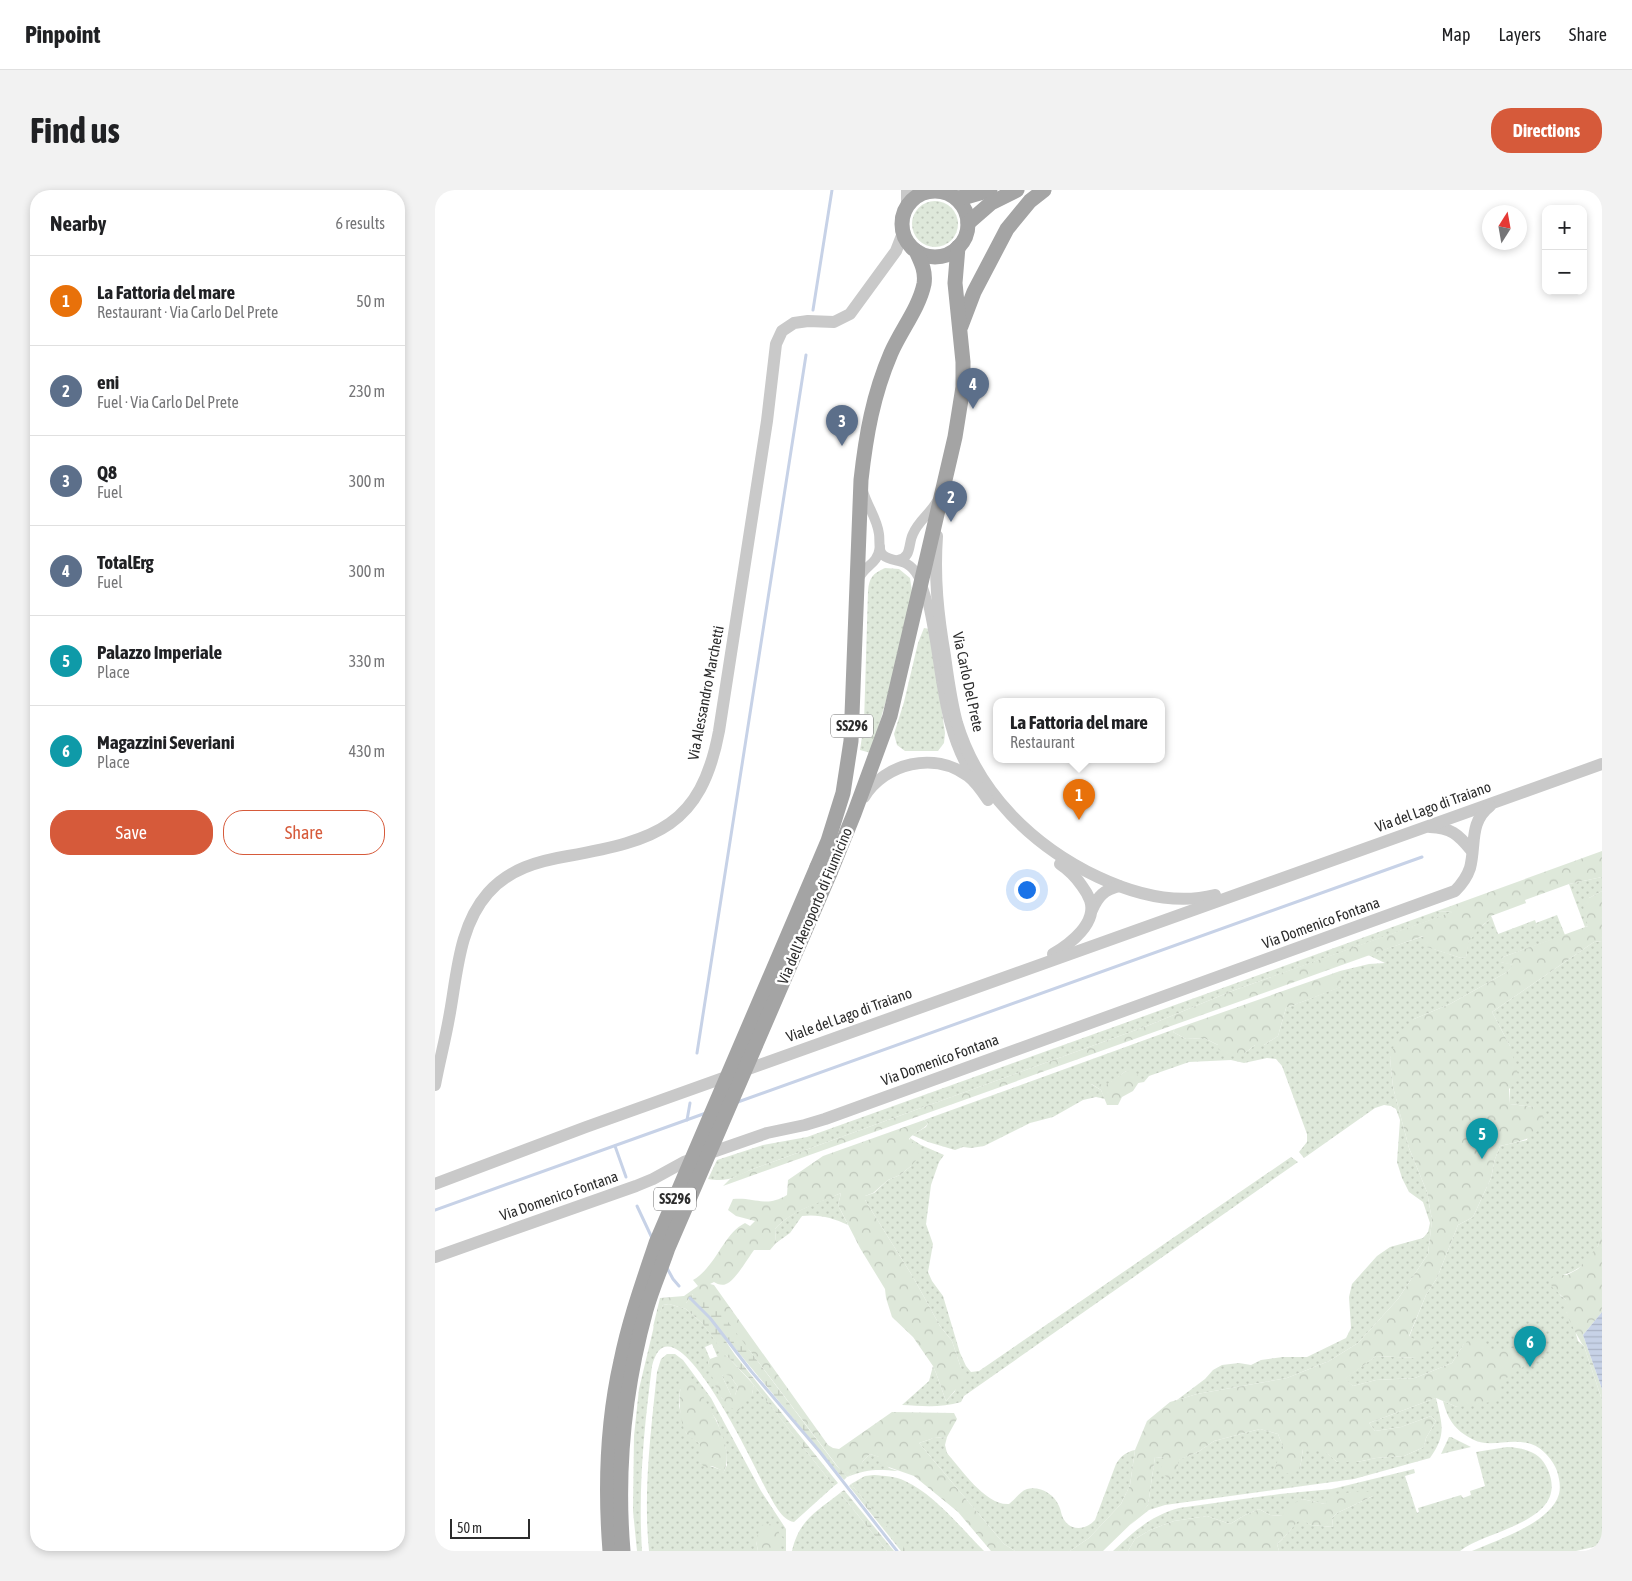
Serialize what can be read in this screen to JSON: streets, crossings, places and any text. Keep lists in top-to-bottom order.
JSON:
{
  "streets": {
    "main road": ["SS296", "Via dell'Aeroporto di Fiumicino"],
    "street": [
      "Via Carlo Del Prete",
      "Via Alessandro Marchetti",
      "Via del Lago di Traiano",
      "Via Domenico Fontana",
      "Viale del Lago di Traiano"
    ]
  },
  "crossings": [
    ["Via Carlo Del Prete", "Via dell'Aeroporto di Fiumicino"],
    ["Via Carlo Del Prete", "Viale del Lago di Traiano"],
    ["Via Alessandro Marchetti", "Via dell'Aeroporto di Fiumicino"],
    ["Via del Lago di Traiano", "Viale del Lago di Traiano"]
  ],
  "scale_bar": "50 m",
  "north": "top",
  "page": {
    "header": "Pinpoint",
    "nav": ["Map", "Layers", "Share"],
    "buttons": [
      "Directions",
      ["Save", "Share"]
    ],
    "title": "Find us",
    "heading": ["Nearby", "6 results"],
    "map_buttons": ["+", "−"],
    "list": [
      {
        "mark": "1",
        "name": "La Fattoria del mare",
        "note": "Restaurant · Via Carlo Del Prete",
        "value": "50 m"
      },
      {
        "mark": "2",
        "name": "eni",
        "note": "Fuel · Via Carlo Del Prete",
        "value": "230 m"
      },
      {
        "mark": "3",
        "name": "Q8",
        "note": "Fuel",
        "value": "300 m"
      },
      {
        "mark": "4",
        "name": "TotalErg",
        "note": "Fuel",
        "value": "300 m"
      },
      {
        "mark": "5",
        "name": "Palazzo Imperiale",
        "note": "Place",
        "value": "330 m"
      },
      {
        "mark": "6",
        "name": "Magazzini Severiani",
        "note": "Place",
        "value": "430 m"
      }
    ],
    "pins": [
      "4",
      "3",
      "2",
      "1",
      "5",
      "6"
    ],
    "popup": ["La Fattoria del mare", "Restaurant"],
    "scale": "50 m"
  }
}
